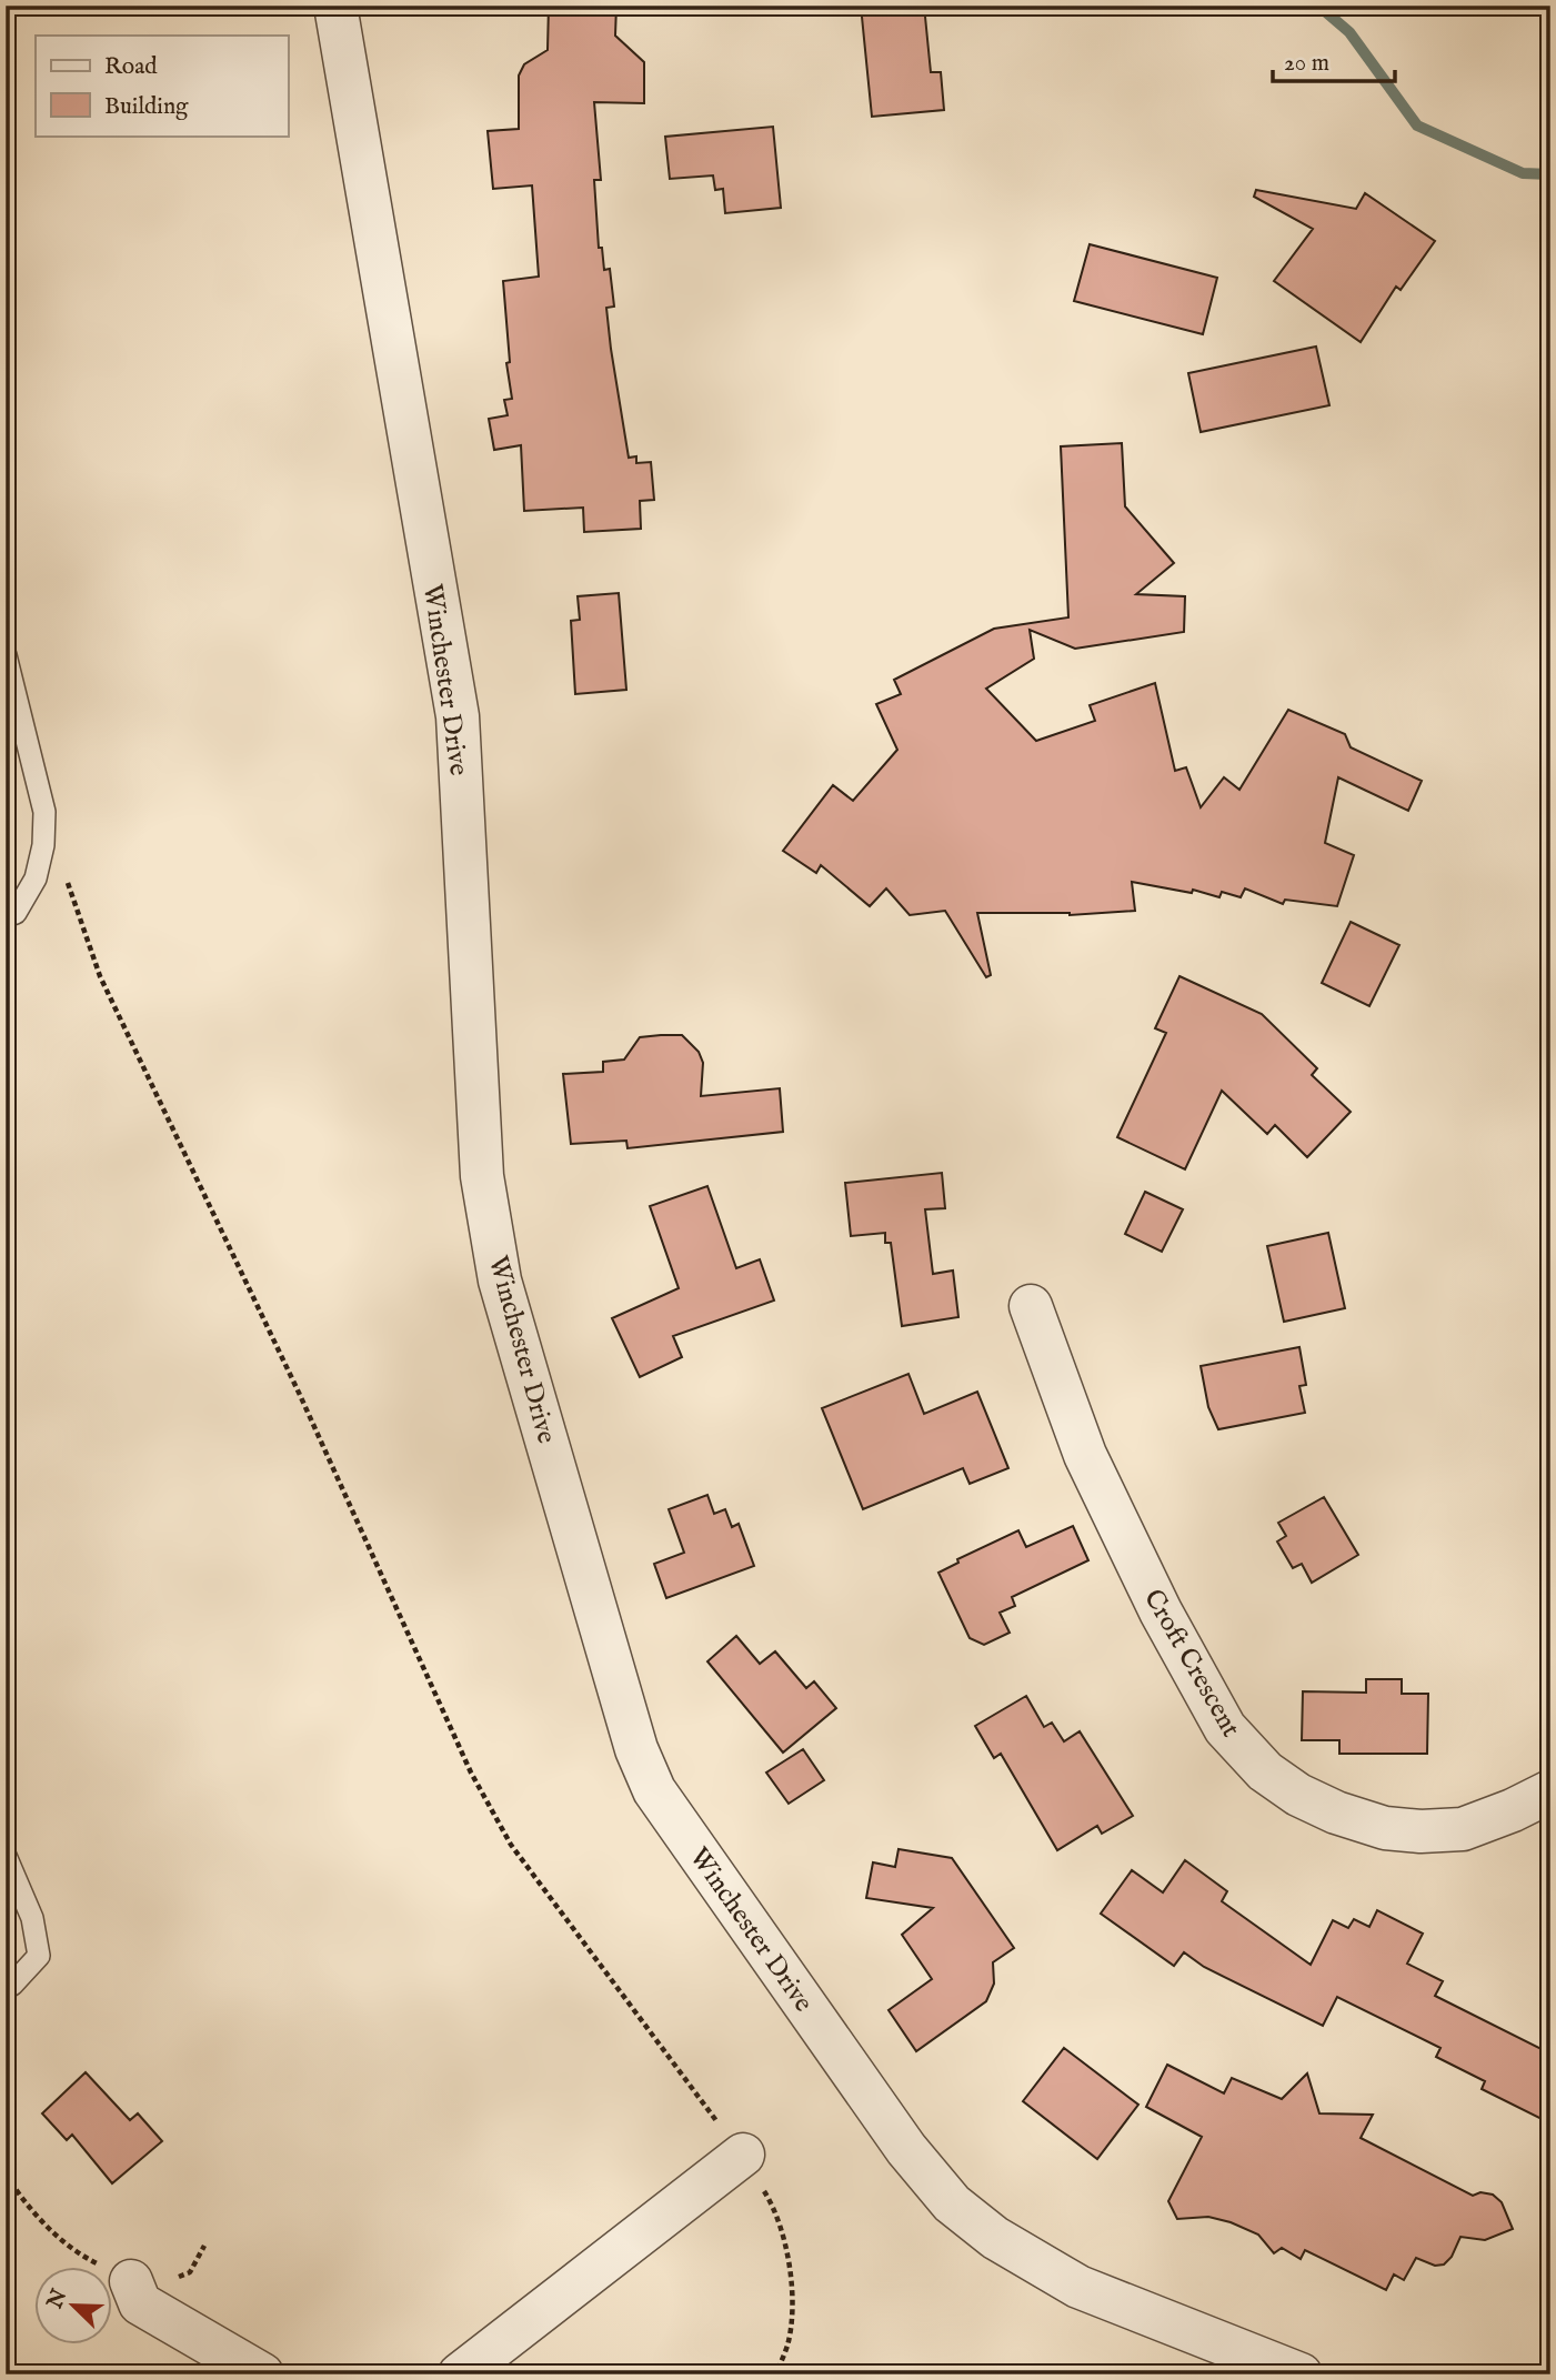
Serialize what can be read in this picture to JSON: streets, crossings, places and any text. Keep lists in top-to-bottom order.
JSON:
{
  "streets": {
    "street": ["Winchester Drive", "Croft Crescent"]
  },
  "legend": ["Road", "Building"],
  "scale_bar": "20 m",
  "north": "top left"
}
